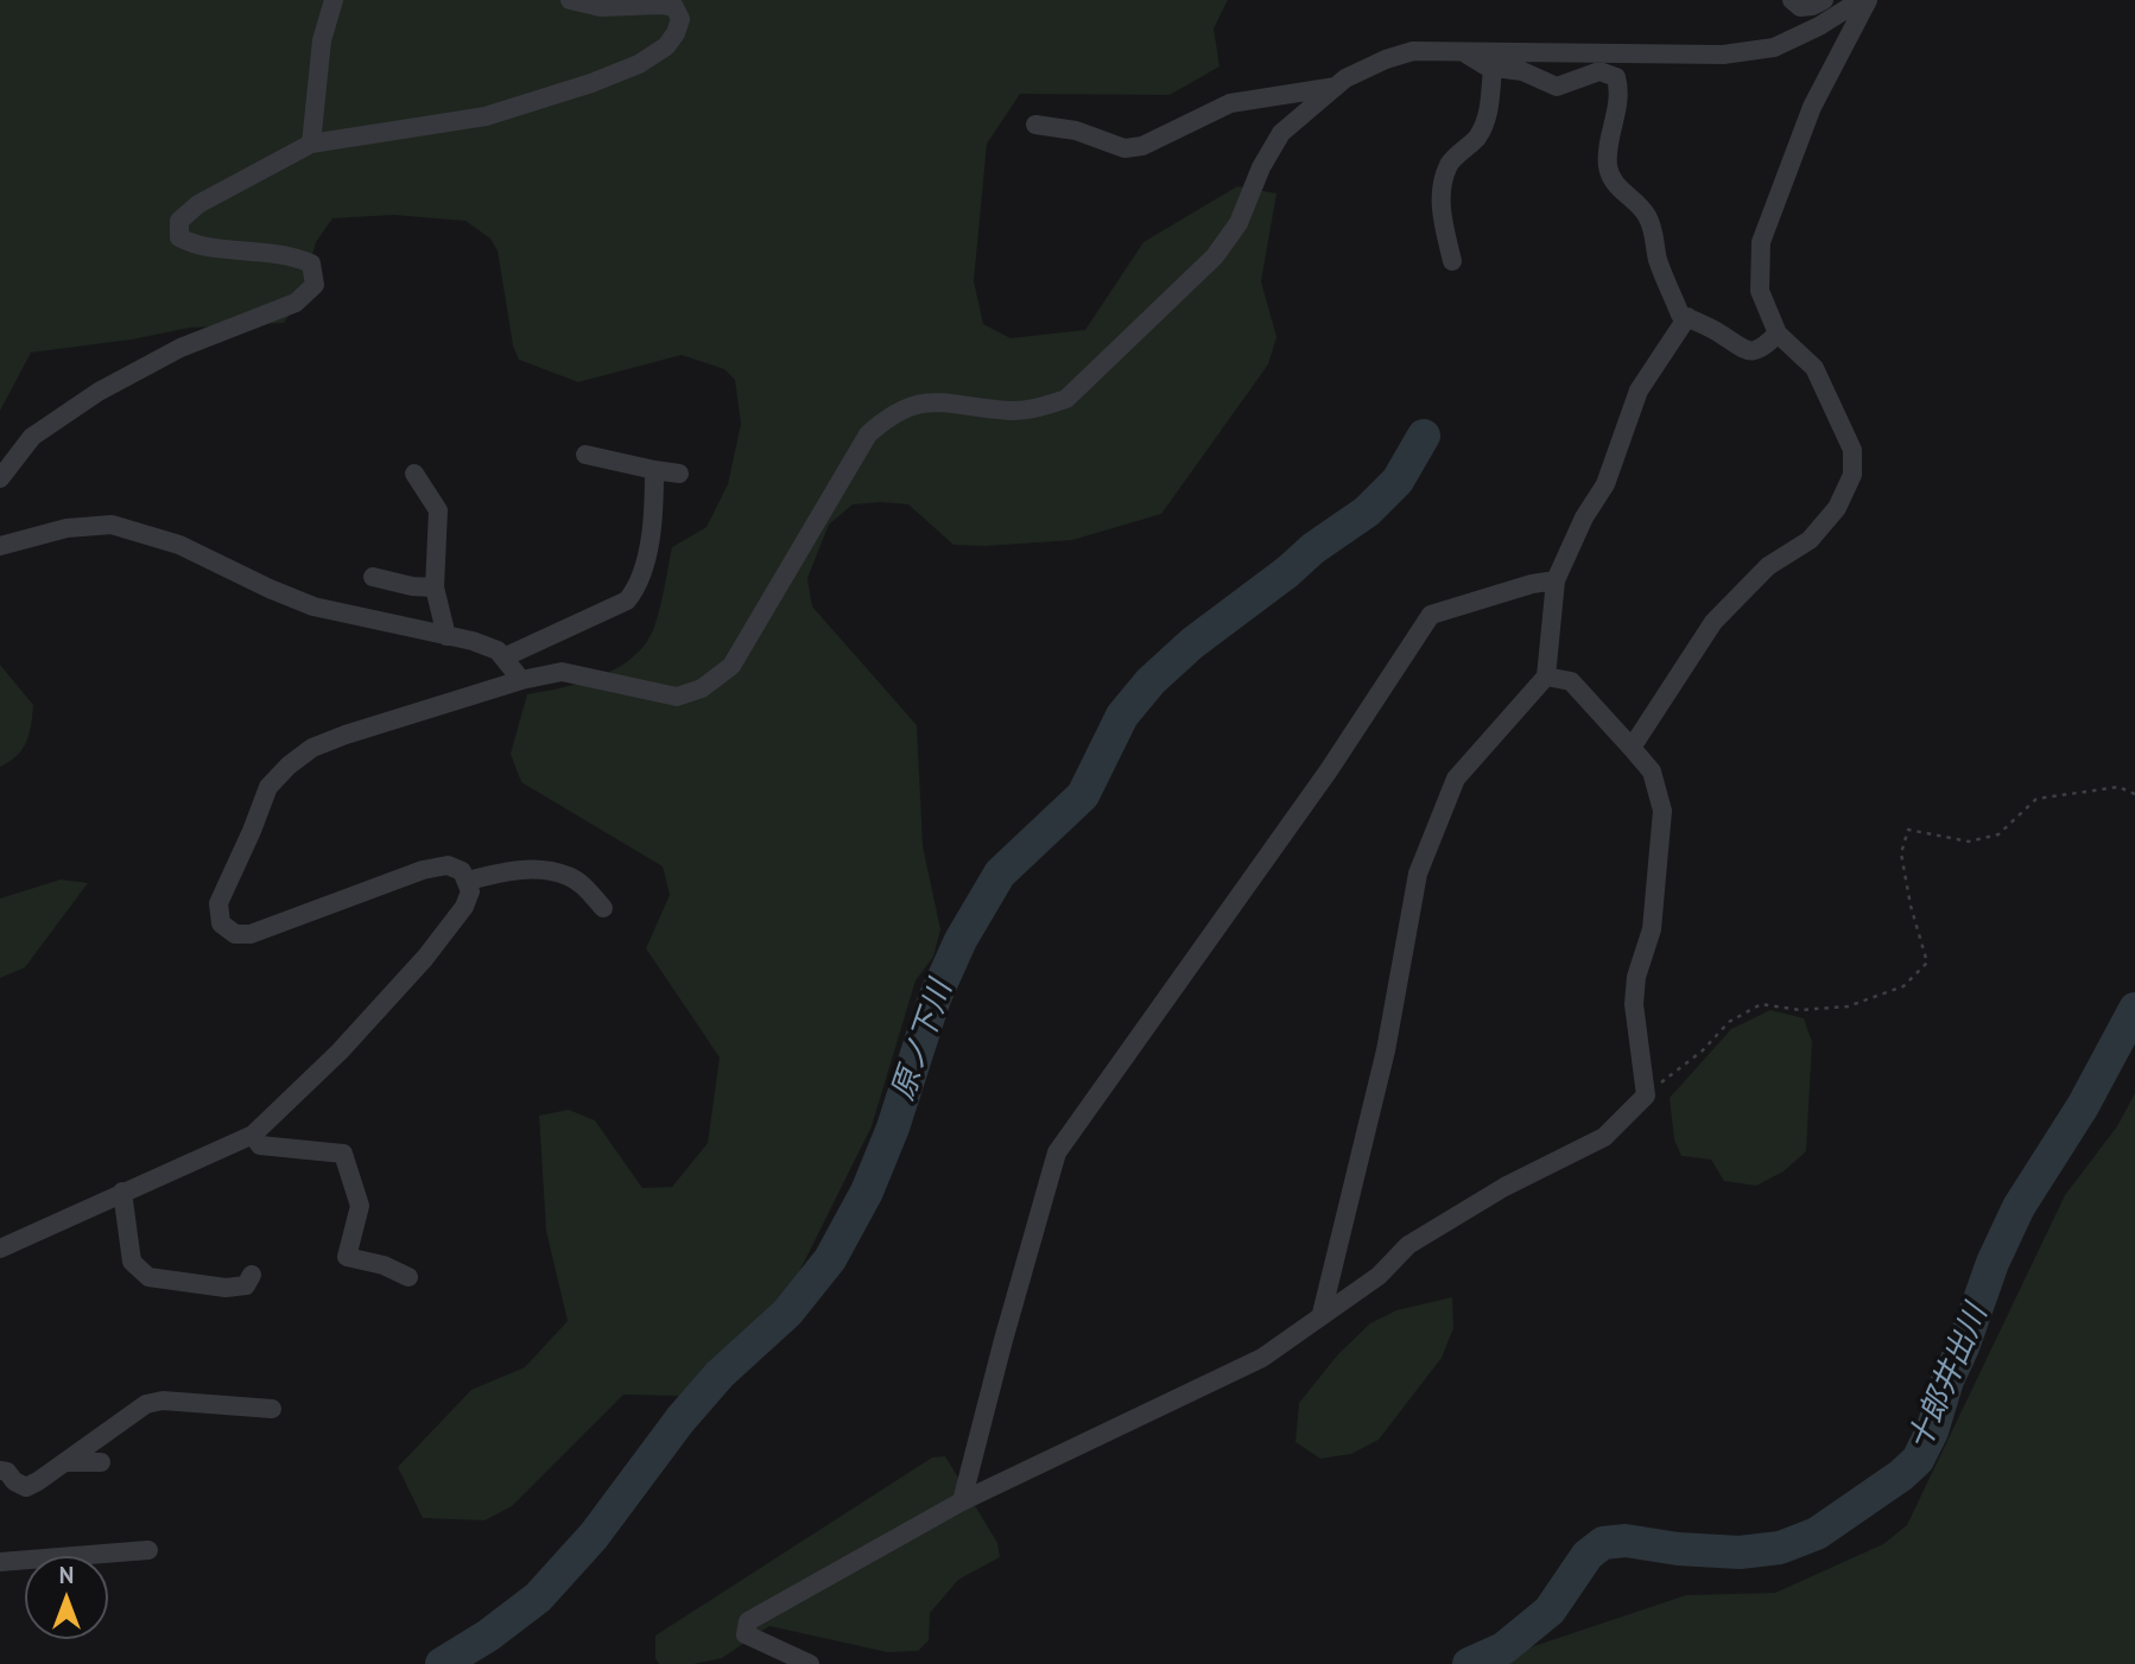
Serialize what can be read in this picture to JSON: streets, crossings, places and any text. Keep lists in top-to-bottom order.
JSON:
{
  "water": ["原ノ下川", "十郎井出川"],
  "north": "top"
}
